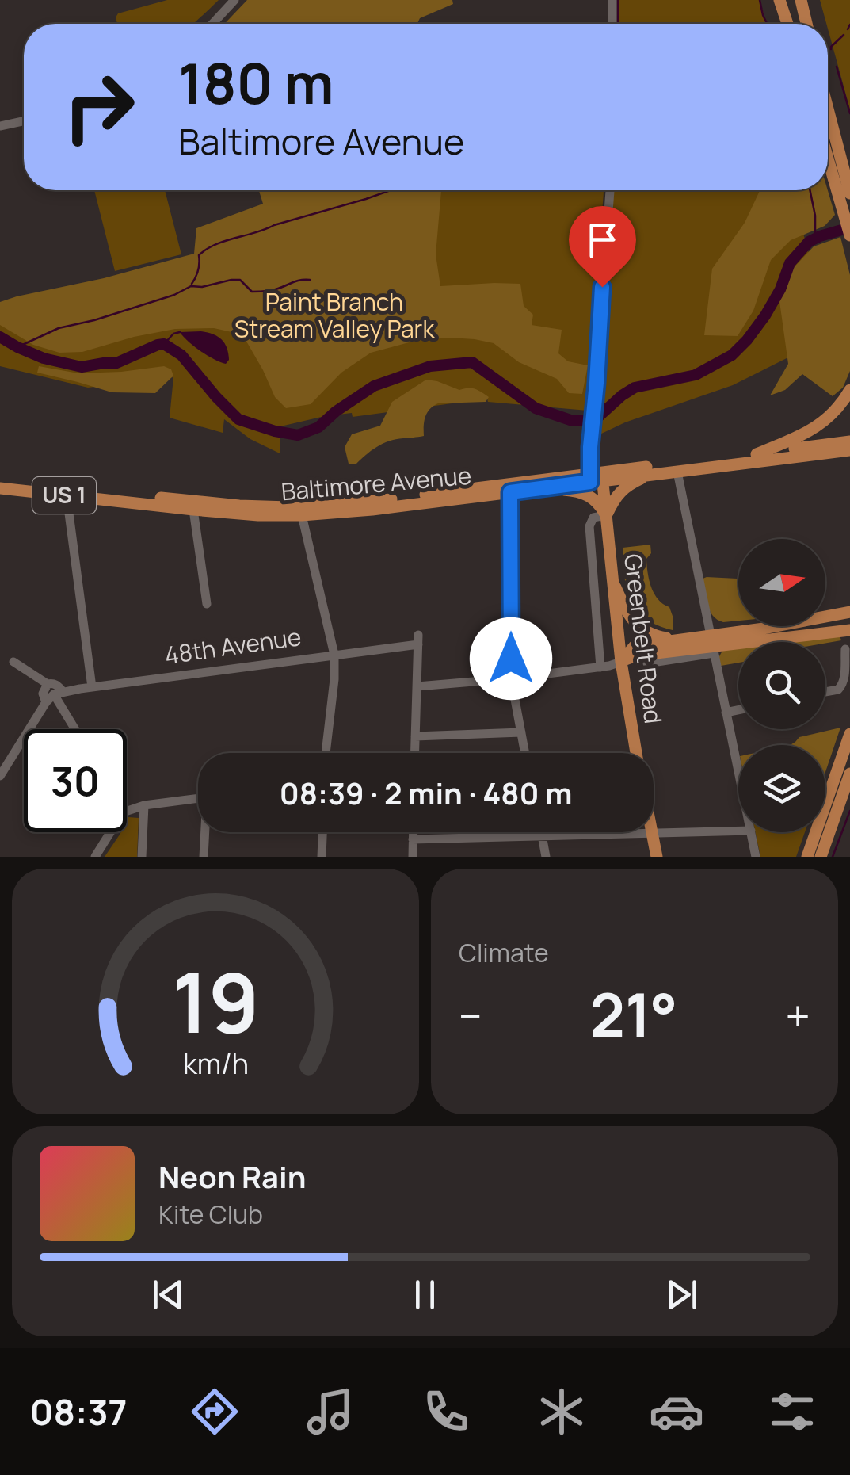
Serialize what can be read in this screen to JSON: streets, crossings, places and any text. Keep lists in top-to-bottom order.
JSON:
{
  "streets": {
    "main road": ["Baltimore Avenue", "US 1", "Greenbelt Road"],
    "street": ["48th Avenue"]
  },
  "crossings": [
    ["Baltimore Avenue", "Greenbelt Road"]
  ],
  "parks": ["Paint Branch Stream Valley Park"],
  "north": "right",
  "page": {
    "turn": ["180 m", "Baltimore Avenue"],
    "limit": "30",
    "trip": "08:39 · 2 min · 480 m",
    "tile": "Climate",
    "heat": ["−", "21°", "+"],
    "song": ["Neon Rain", "Kite Club"],
    "tabs": "08:37",
    "gauge": ["19", "km/h"]
  }
}
